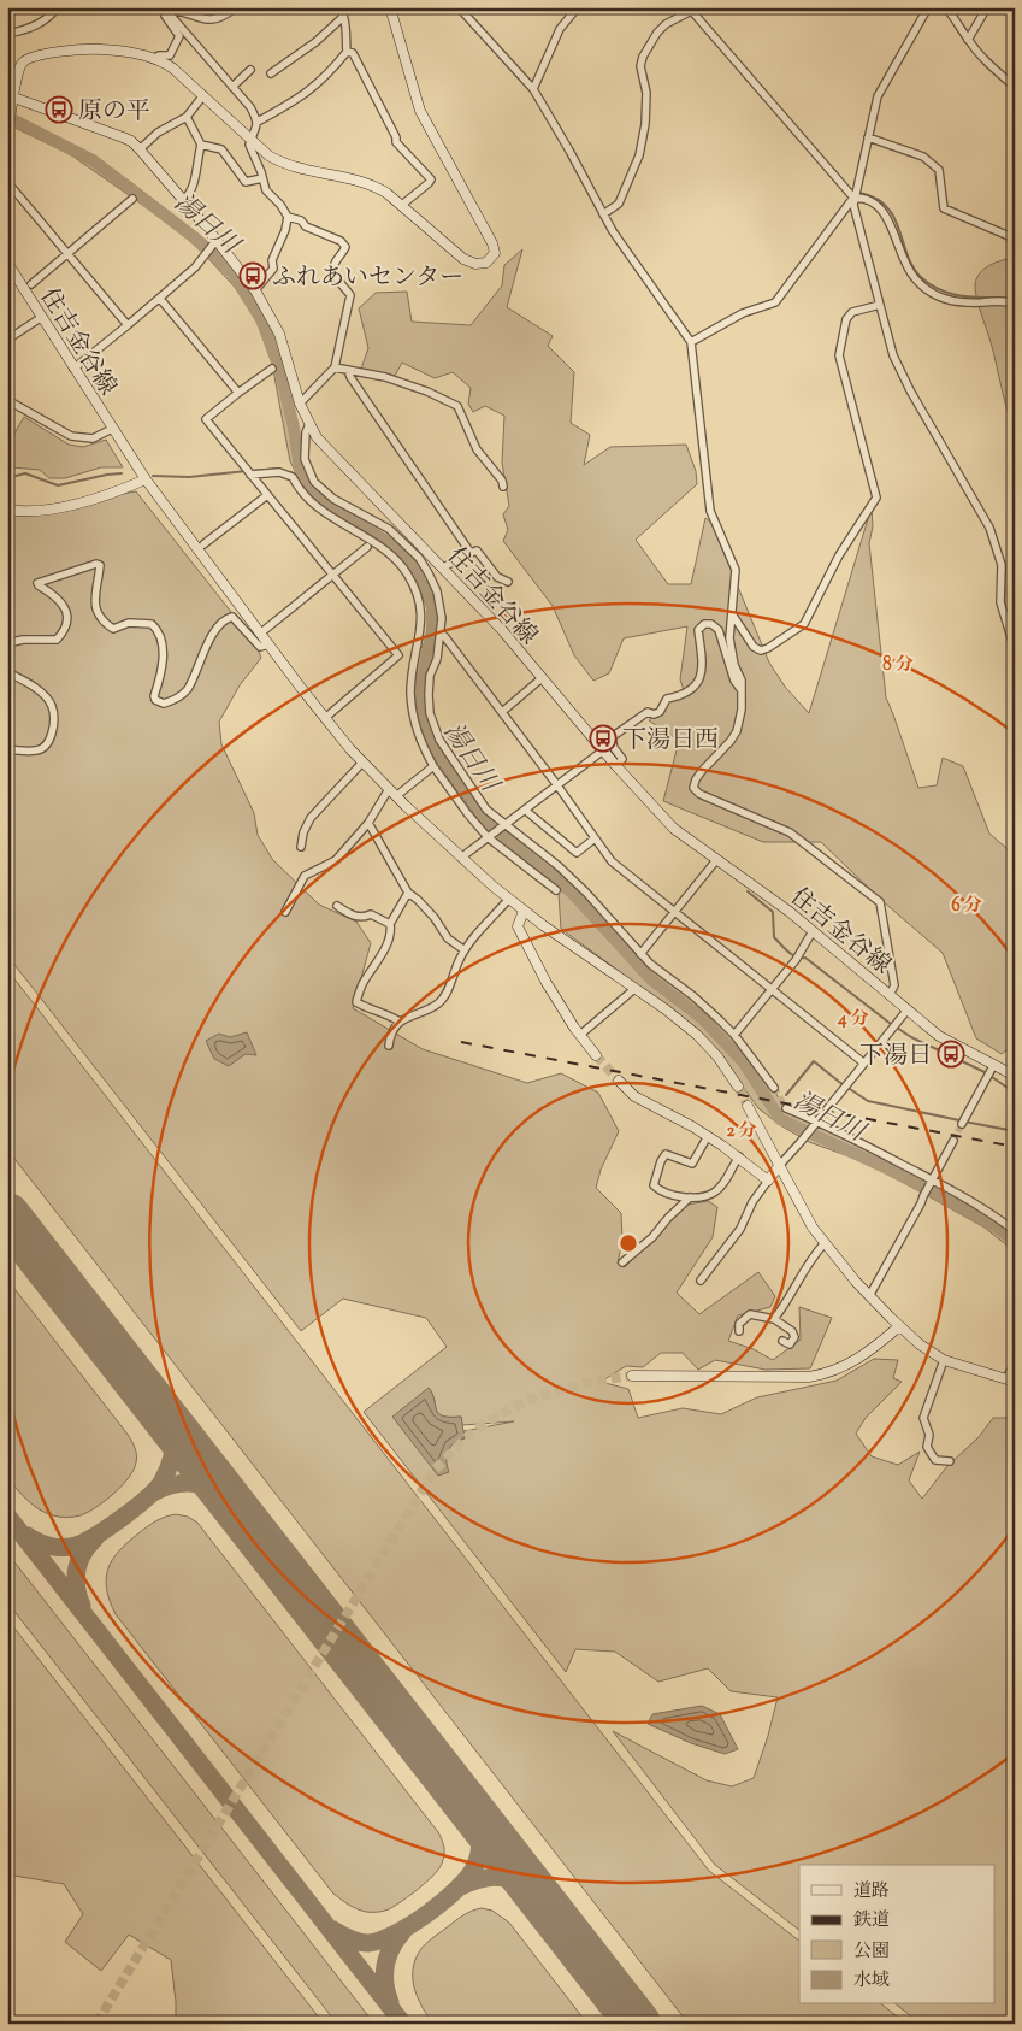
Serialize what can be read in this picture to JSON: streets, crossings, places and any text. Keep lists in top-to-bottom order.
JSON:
{
  "streets": {
    "main road": ["住吉金谷線"]
  },
  "water": ["湯日川"],
  "places": {
    "bus stop": [
      "原の平",
      "ふれあいセンター",
      "下湯日西",
      "下湯日"
    ]
  },
  "legend": [
    "道路",
    "鉄道",
    "公園",
    "水域"
  ],
  "rings": [
    "8 分",
    "6 分",
    "4 分",
    "2 分"
  ]
}
